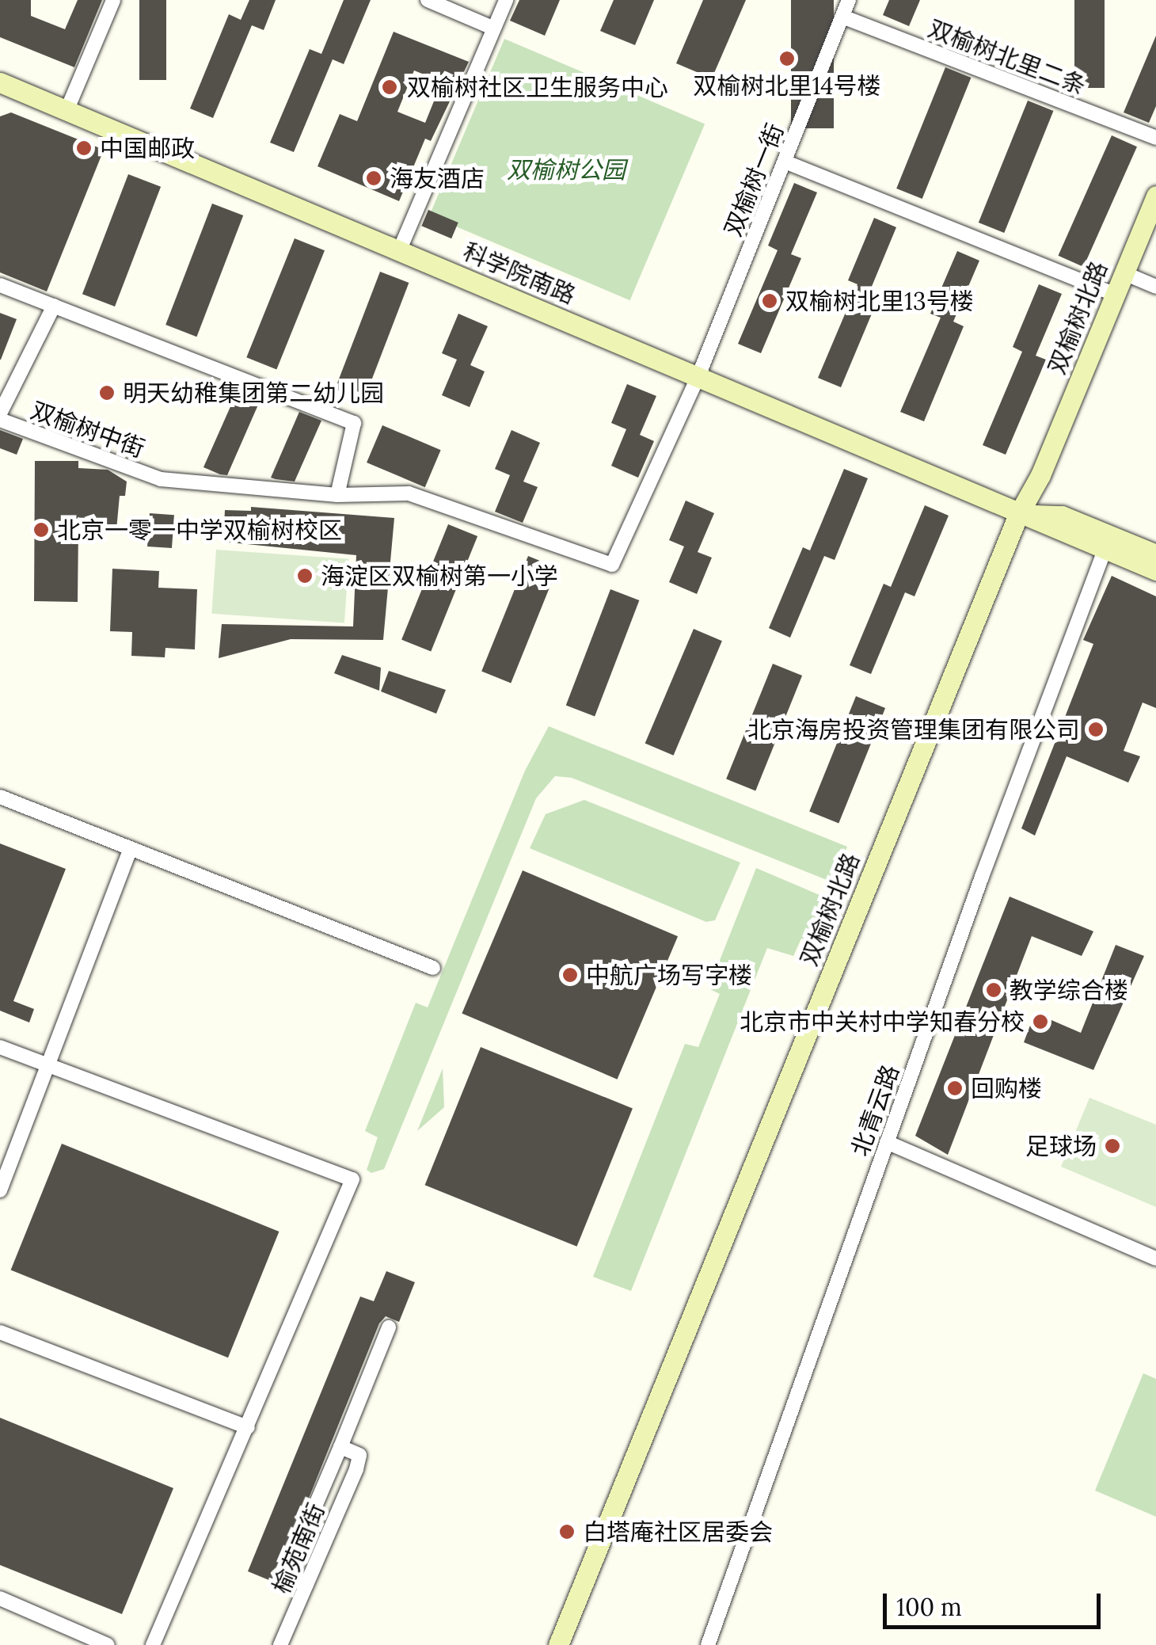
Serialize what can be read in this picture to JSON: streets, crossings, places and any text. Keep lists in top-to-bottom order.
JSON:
{
  "streets": {
    "street": [
      "双榆树北里二条",
      "双榆树一街",
      "科学院南路",
      "双榆树北路",
      "双榆树中街",
      "北青云路",
      "榆苑南街"
    ]
  },
  "crossings": [
    ["双榆树北里二条", "双榆树一街"],
    ["双榆树一街", "科学院南路"],
    ["双榆树一街", "双榆树中街"],
    ["科学院南路", "双榆树北路"],
    ["科学院南路", "北青云路"]
  ],
  "parks": ["双榆树公园"],
  "places": [
    "双榆树北里14号楼",
    "双榆树社区卫生服务中心",
    "中国邮政",
    "海友酒店",
    "双榆树北里13号楼",
    "明天幼稚集团第二幼儿园",
    "北京一零一中学双榆树校区",
    "海淀区双榆树第一小学",
    "北京海房投资管理集团有限公司",
    "中航广场写字楼",
    "教学综合楼",
    "北京市中关村中学知春分校",
    "回购楼",
    "足球场",
    "白塔庵社区居委会"
  ],
  "scale_bar": "100 m"
}
